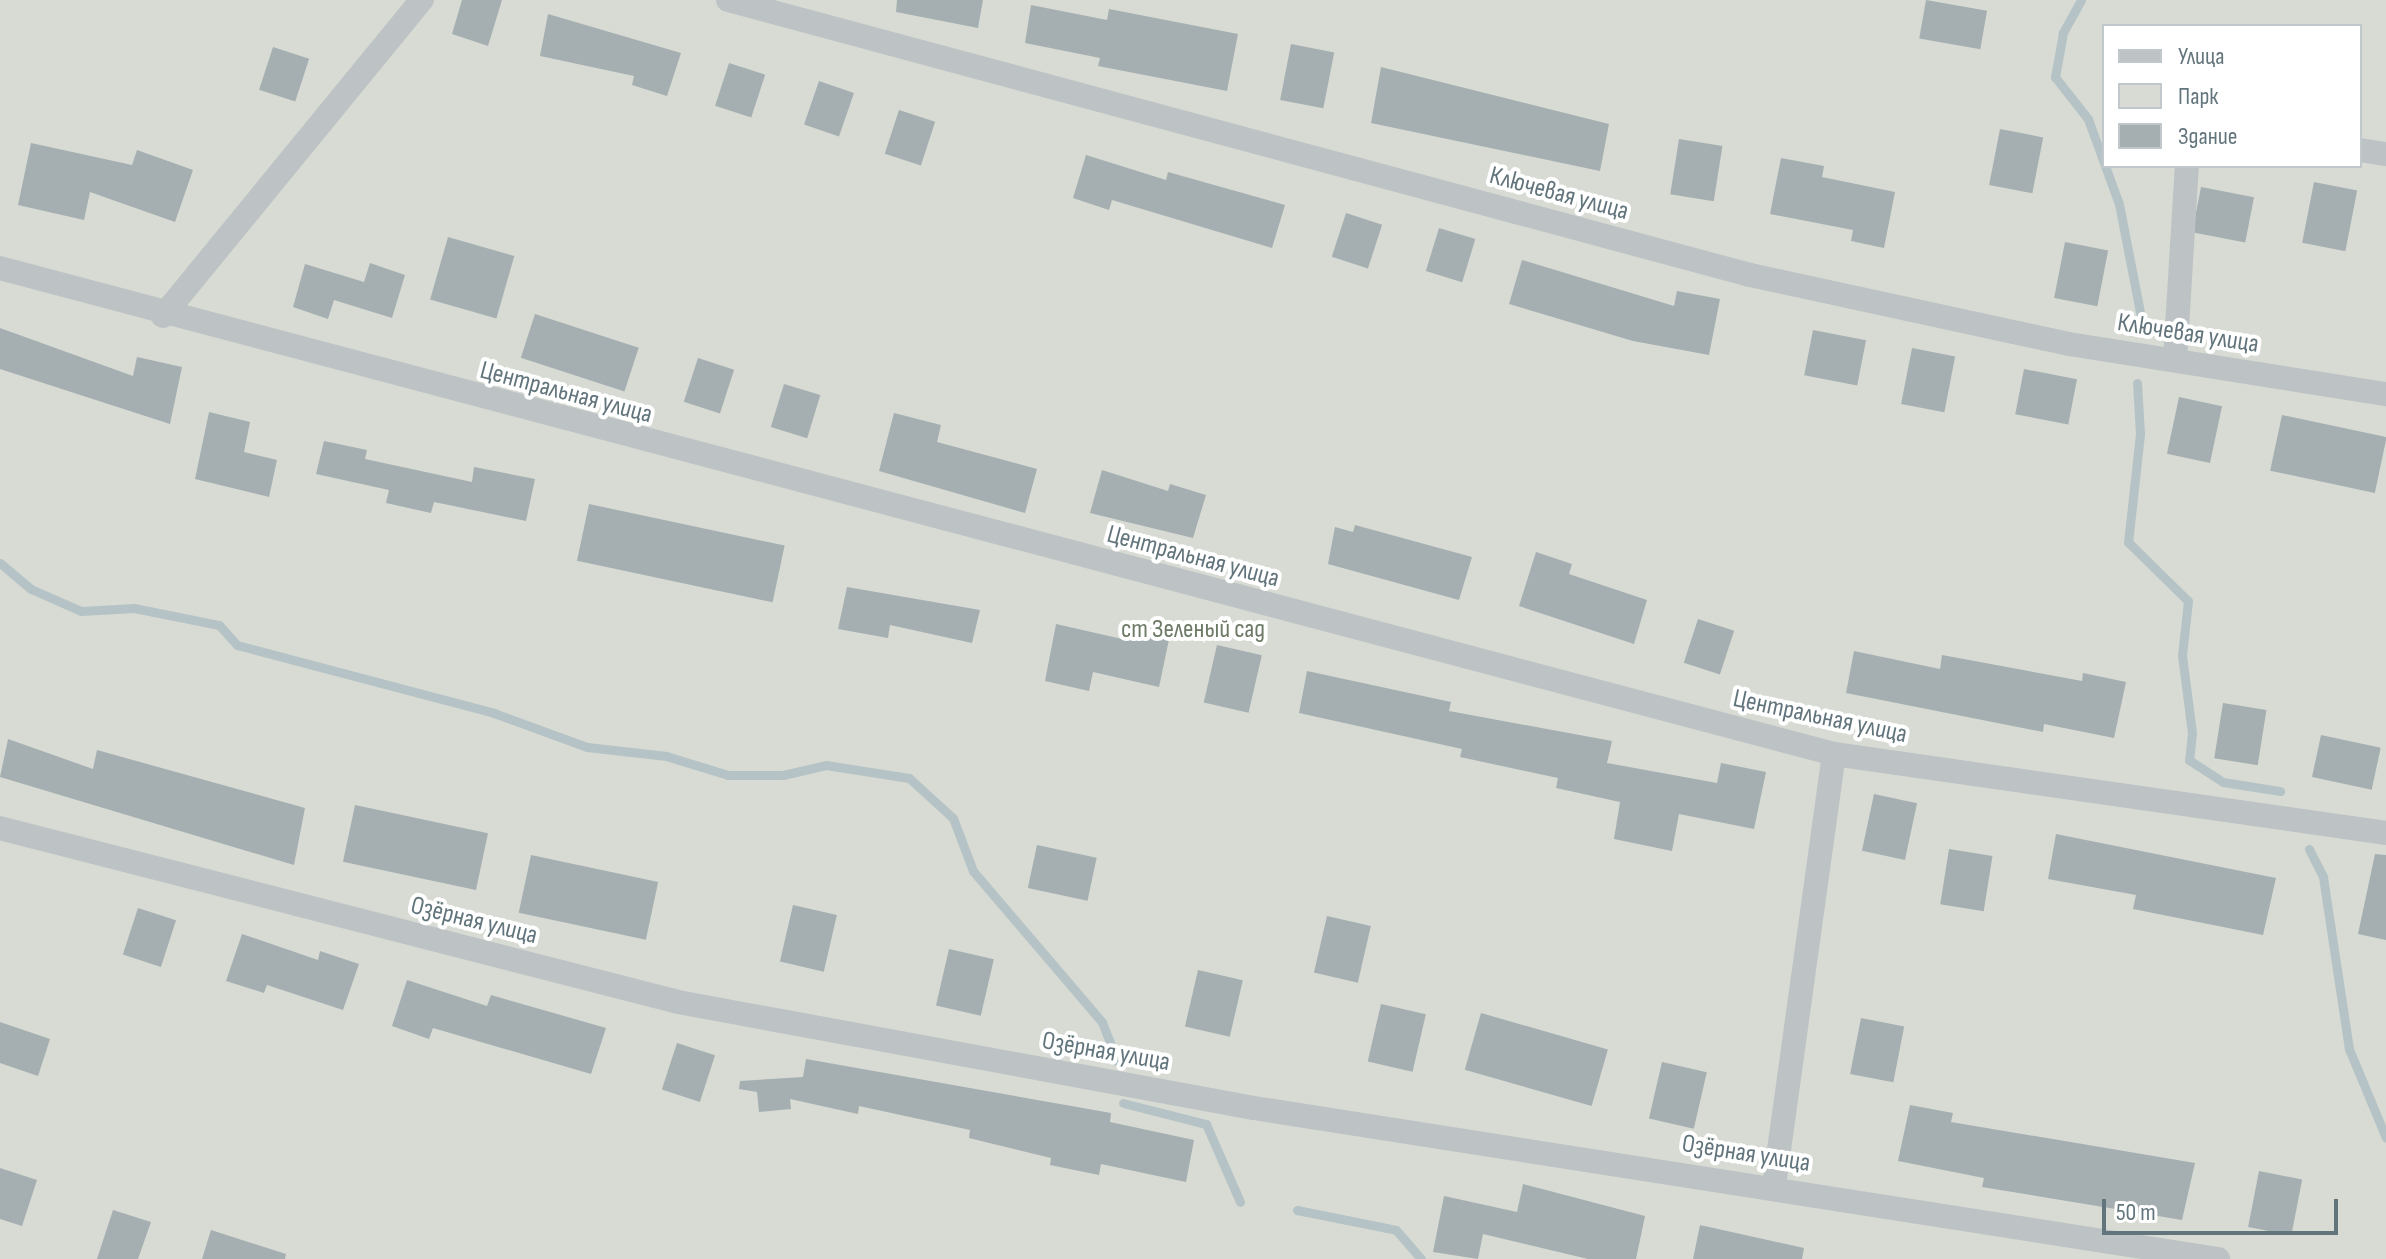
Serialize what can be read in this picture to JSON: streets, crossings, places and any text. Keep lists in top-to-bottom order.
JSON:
{
  "streets": {
    "street": ["Ключевая улица", "Центральная улица", "Озёрная улица"]
  },
  "parks": ["ст Зеленый сад"],
  "legend": ["Улица", "Парк", "Здание"],
  "scale_bar": "50 m"
}
